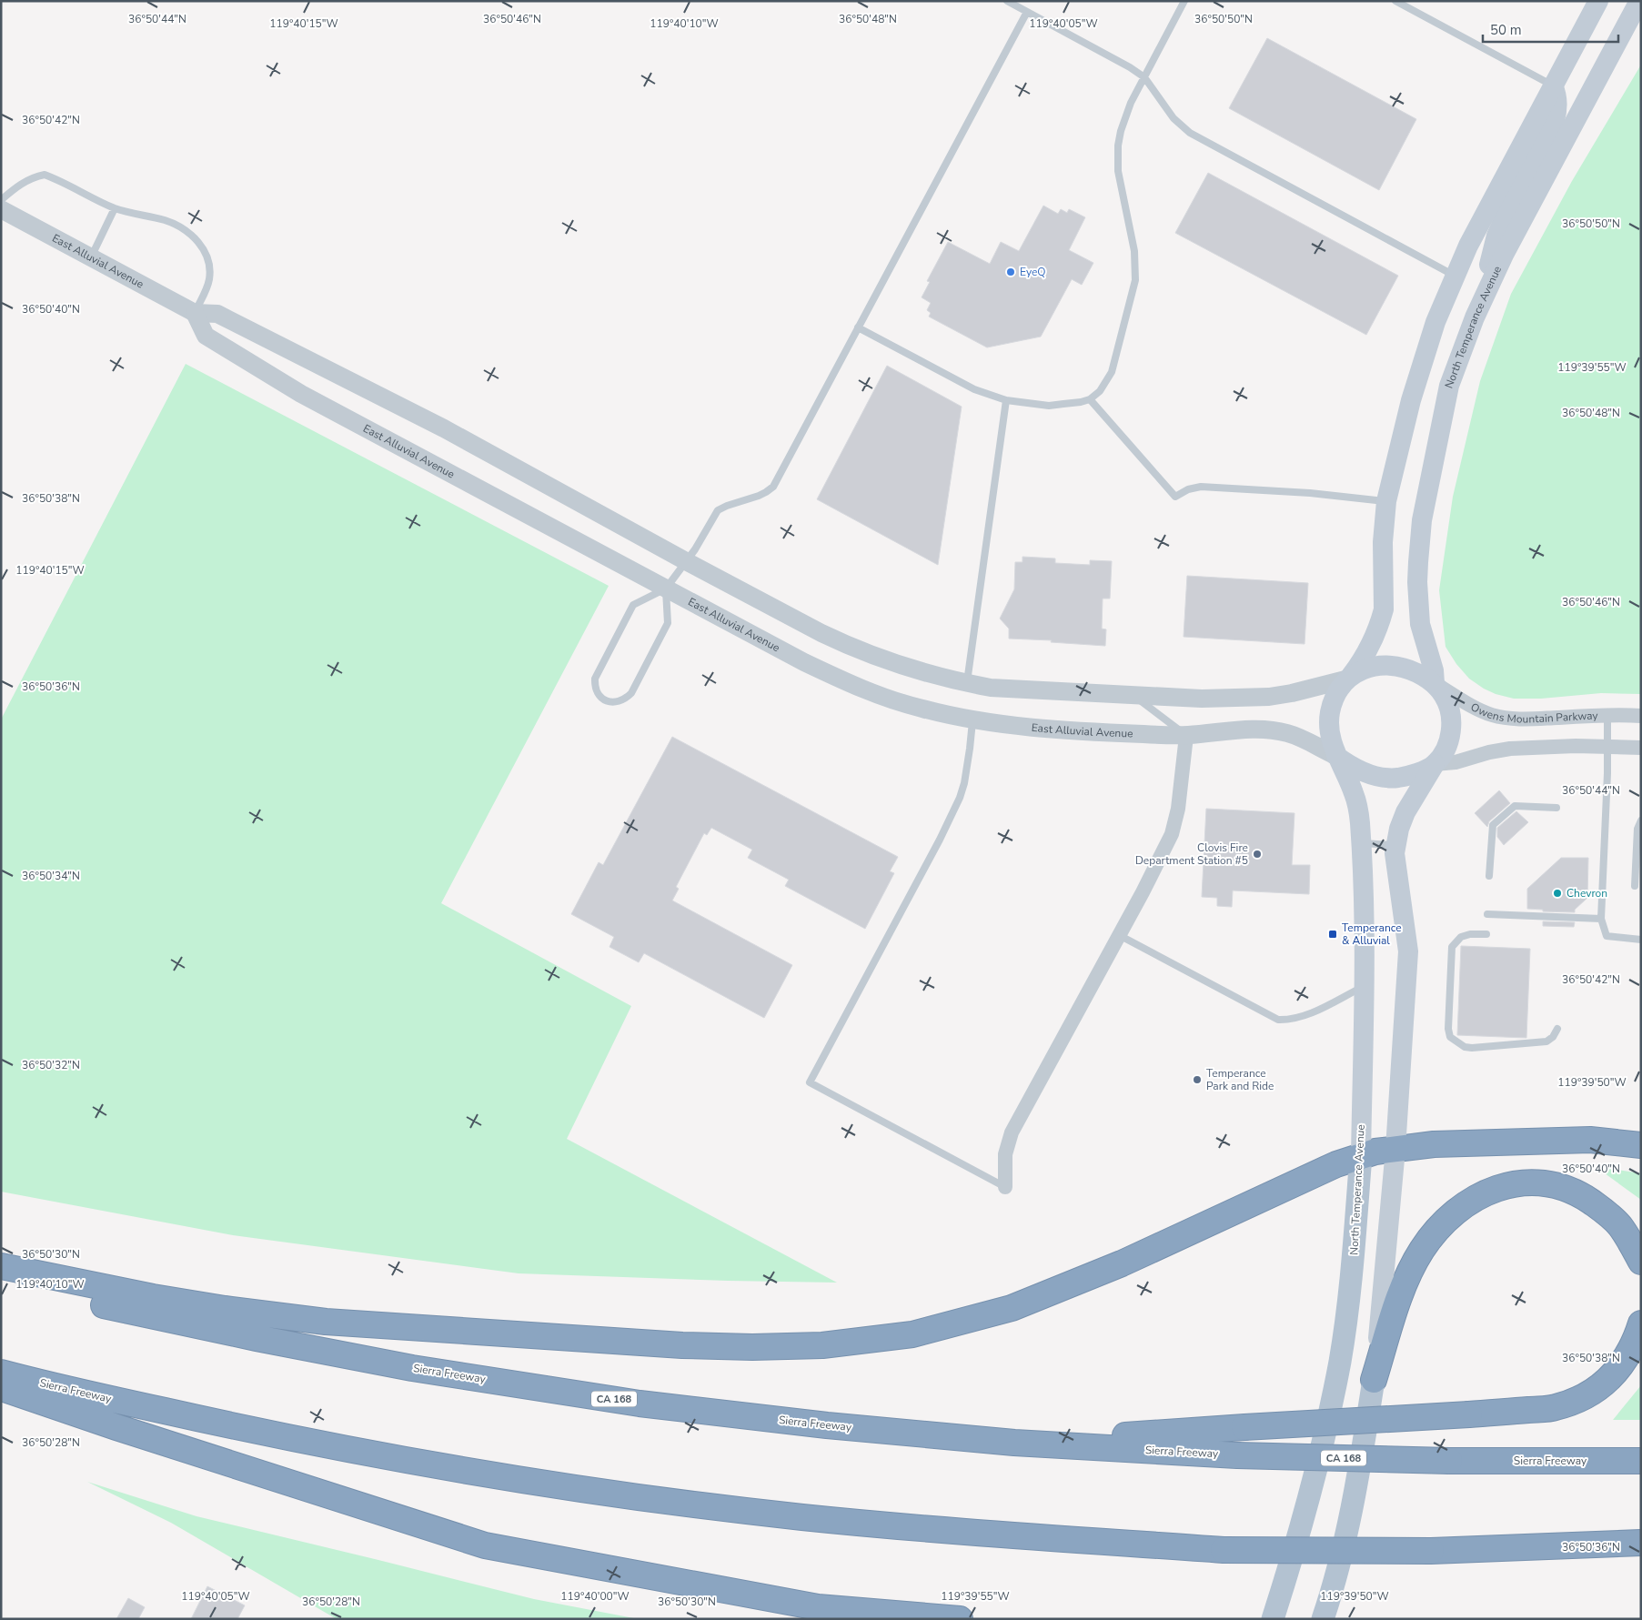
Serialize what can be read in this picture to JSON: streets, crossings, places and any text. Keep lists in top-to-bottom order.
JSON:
{
  "streets": {
    "highway": ["Sierra Freeway", "CA 168"],
    "main road": ["North Temperance Avenue"],
    "street": ["East Alluvial Avenue", "Owens Mountain Parkway"]
  },
  "crossings": [
    ["East Alluvial Avenue", "North Temperance Avenue"],
    ["East Alluvial Avenue", "Owens Mountain Parkway"],
    ["North Temperance Avenue", "Owens Mountain Parkway"]
  ],
  "places": {
    "other": [
      "EyeQ",
      "Clovis Fire Department Station #5",
      "Chevron",
      "Temperance Park and Ride"
    ],
    "transit": ["Temperance & Alluvial"]
  },
  "scale_bar": "50 m",
  "coordinates": [
    "36°50'50\"N",
    "36°50'44\"N",
    "36°50'46\"N",
    "36°50'48\"N",
    "119°40'15\"W",
    "119°40'10\"W",
    "119°40'05\"W",
    "36°50'42\"N",
    "36°50'40\"N",
    "119°39'55\"W",
    "36°50'38\"N",
    "36°50'36\"N",
    "36°50'34\"N",
    "36°50'32\"N",
    "119°39'50\"W",
    "36°50'30\"N",
    "36°50'28\"N",
    "119°40'00\"W"
  ]
}
